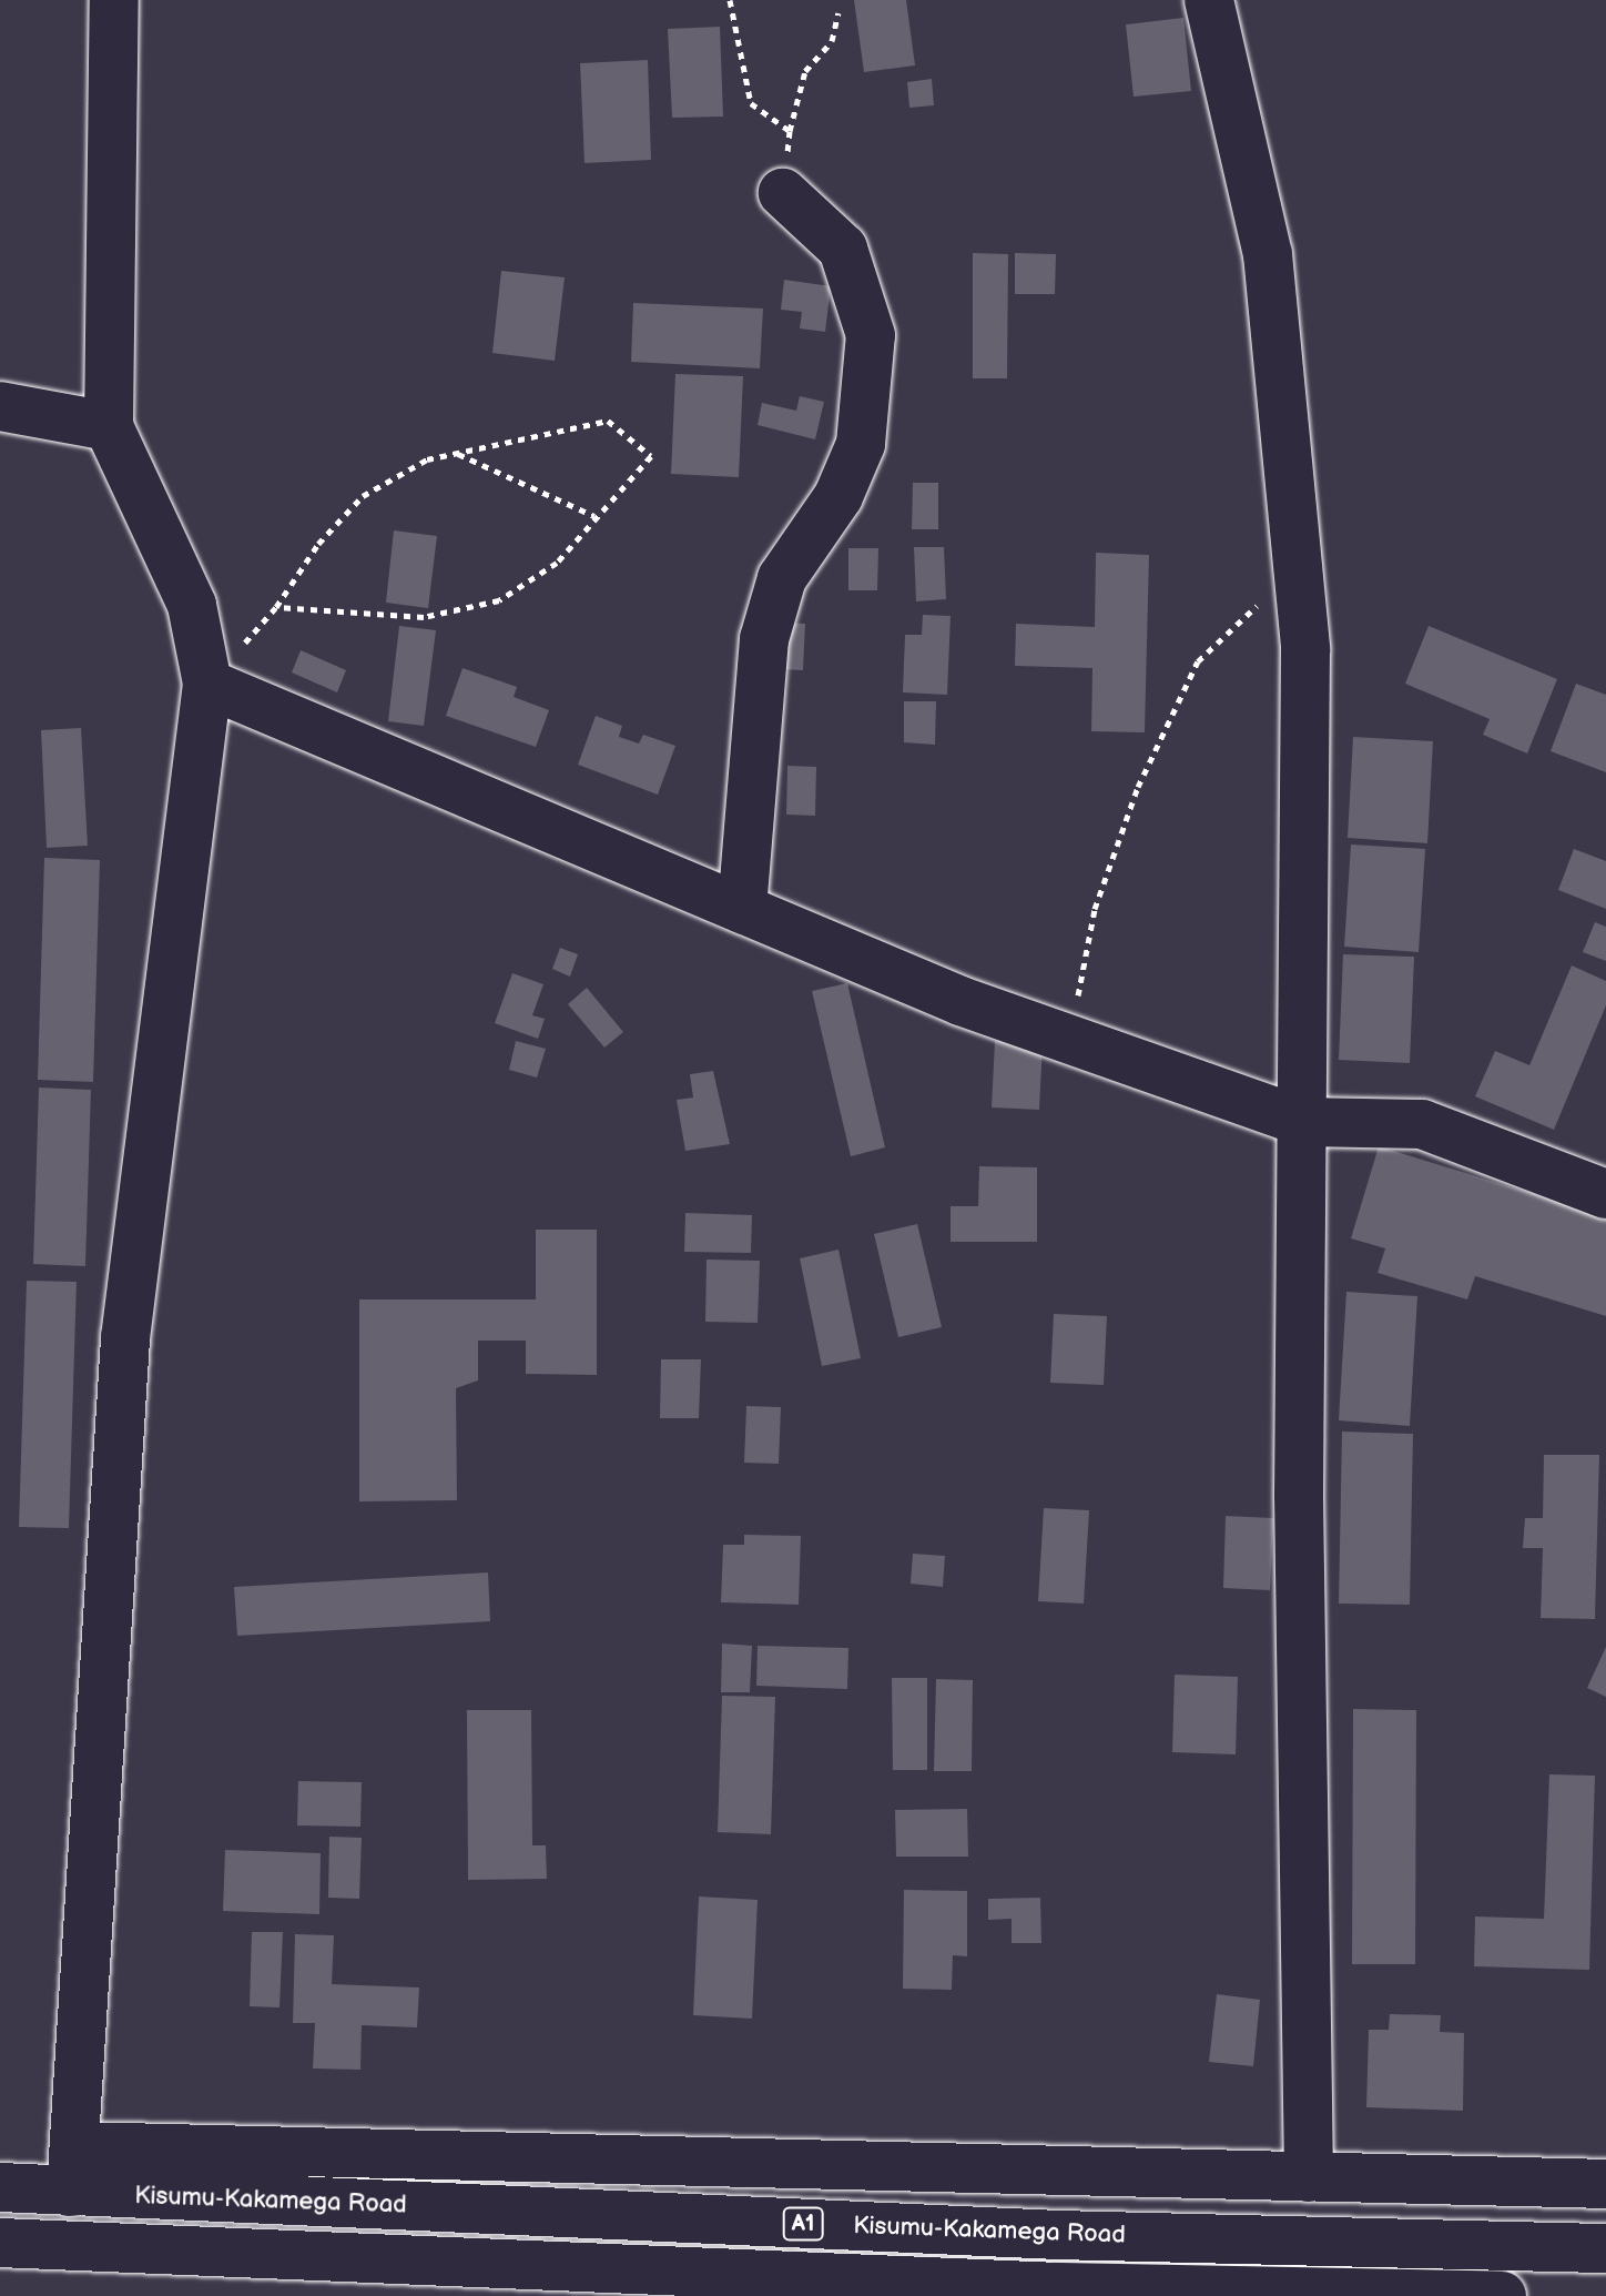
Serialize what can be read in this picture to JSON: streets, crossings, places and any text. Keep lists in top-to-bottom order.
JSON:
{
  "streets": {
    "main road": ["Kisumu-Kakamega Road", "A1"]
  }
}
